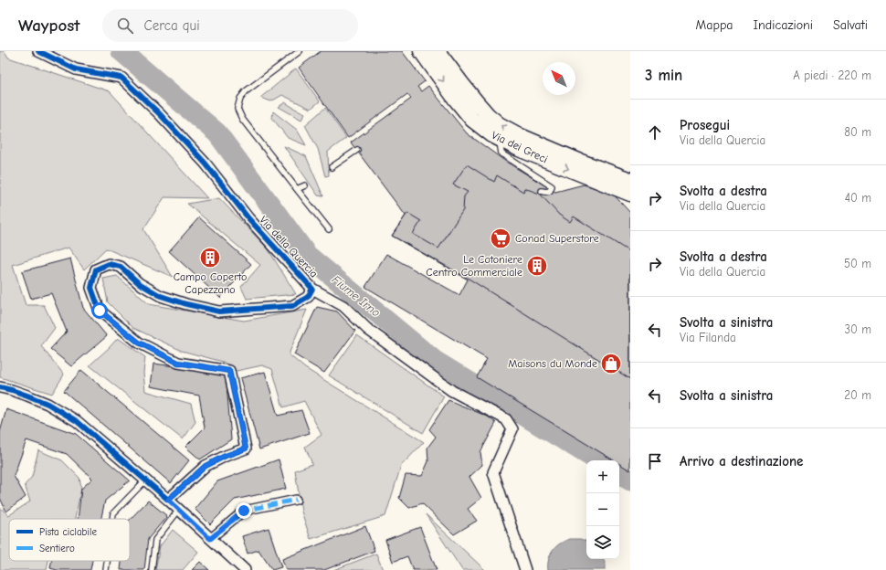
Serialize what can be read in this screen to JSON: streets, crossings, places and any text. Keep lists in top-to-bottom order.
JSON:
{
  "streets": {
    "main road": ["Via dei Greci"],
    "street": ["Via della Quercia"]
  },
  "water": ["Fiume Irno"],
  "places": {
    "supermarket": ["Conad Superstore"],
    "building": ["Campo Coperto Capezzano", "Le Cotoniere Centro Commerciale"],
    "shop": ["Maisons du Monde"]
  },
  "legend": ["Pista ciclabile", "Sentiero"],
  "north": "top left",
  "page": {
    "header": "Waypost",
    "search": "Cerca qui",
    "nav": ["Mappa", "Indicazioni", "Salvati"],
    "heading": ["3 min", "A piedi · 220 m"],
    "list": [
      ["Prosegui", "Via della Quercia", "80 m"],
      ["Svolta a destra", "Via della Quercia", "40 m"],
      ["Svolta a destra", "Via della Quercia", "50 m"],
      ["Svolta a sinistra", "Via Filanda", "30 m"],
      ["Svolta a sinistra", "20 m"],
      "Arrivo a destinazione"
    ],
    "map_buttons": ["+", "−"]
  }
}
